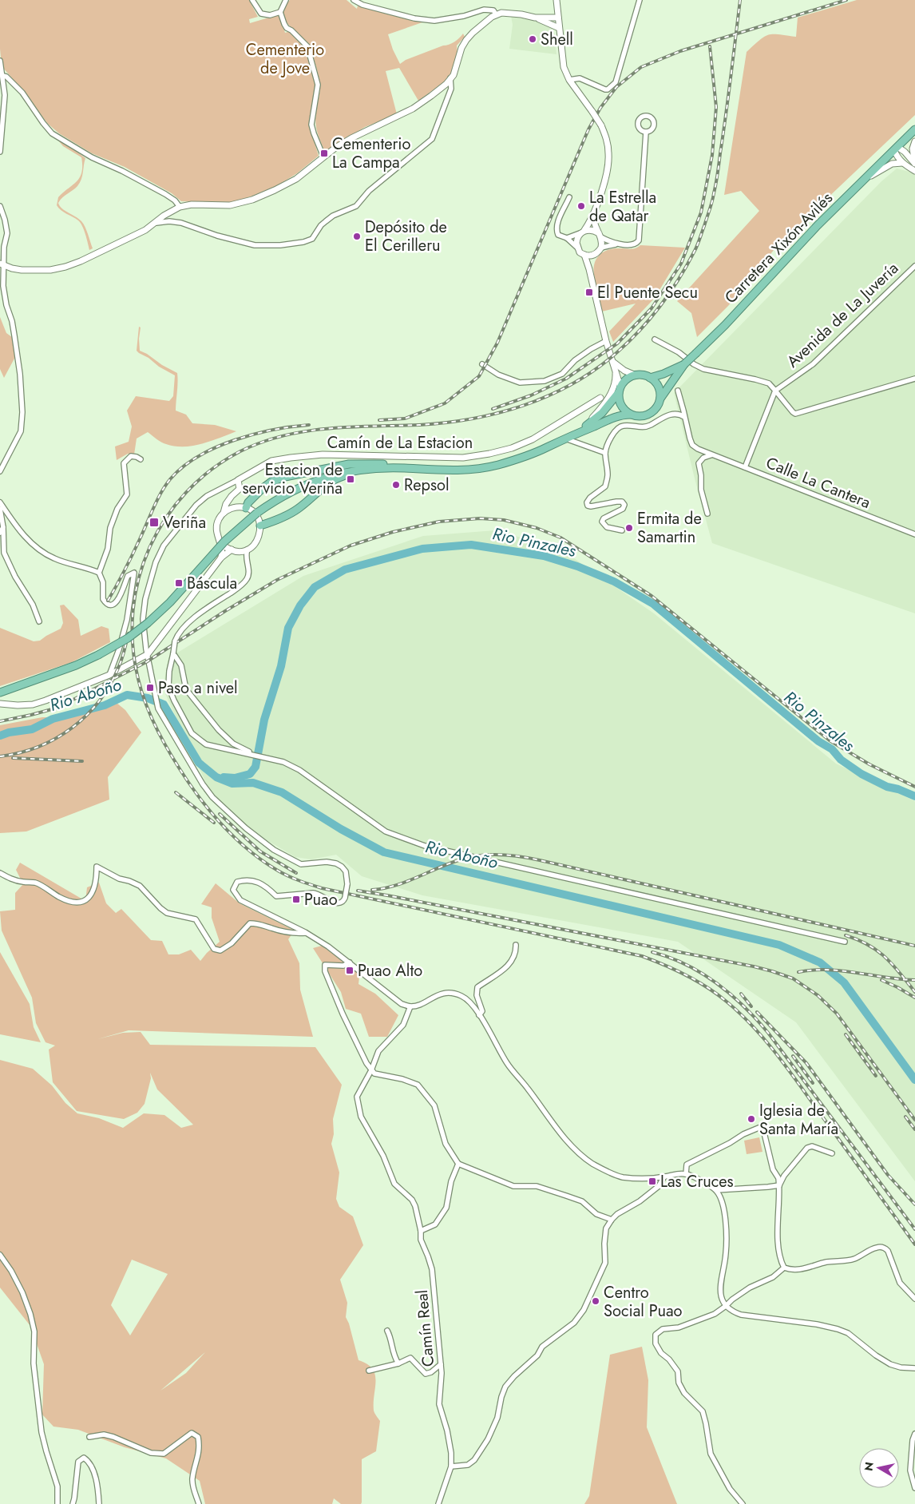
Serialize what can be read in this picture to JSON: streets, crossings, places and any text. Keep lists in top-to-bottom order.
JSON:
{
  "streets": {
    "highway": ["Carretera Xixón-Avilés"],
    "street": [
      "Avenida de La Juvería",
      "Camín de La Estacion",
      "Calle La Cantera",
      "Camín Real"
    ]
  },
  "water": ["Rio Pinzales", "Rio Aboño"],
  "parks": ["Cementerio de Jove"],
  "places": {
    "other": [
      "Shell",
      "La Estrella de Qatar",
      "Depósito de El Cerilleru",
      "Repsol",
      "Ermita de Samartin",
      "Iglesia de Santa María",
      "Centro Social Puao"
    ],
    "transit": [
      "Cementerio La Campa",
      "El Puente Secu",
      "Estacion de servicio Veriña",
      "Veriña",
      "Báscula",
      "Paso a nivel",
      "Puao",
      "Puao Alto",
      "Las Cruces"
    ]
  },
  "north": "left"
}
